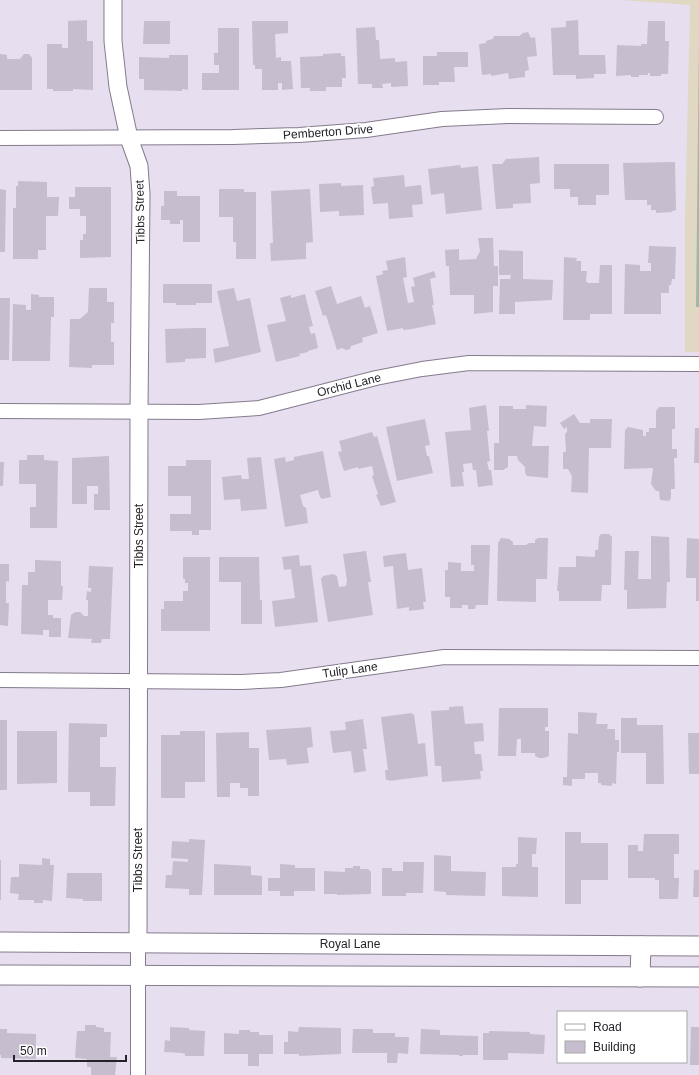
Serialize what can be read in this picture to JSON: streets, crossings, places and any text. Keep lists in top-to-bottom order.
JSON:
{
  "streets": {
    "main road": ["Royal Lane"],
    "street": [
      "Pemberton Drive",
      "Tibbs Street",
      "Orchid Lane",
      "Tulip Lane"
    ]
  },
  "crossings": [
    ["Pemberton Drive", "Tibbs Street"],
    ["Tibbs Street", "Orchid Lane"],
    ["Tibbs Street", "Tulip Lane"],
    ["Tibbs Street", "Royal Lane"]
  ],
  "legend": ["Road", "Building"],
  "scale_bar": "50 m"
}
